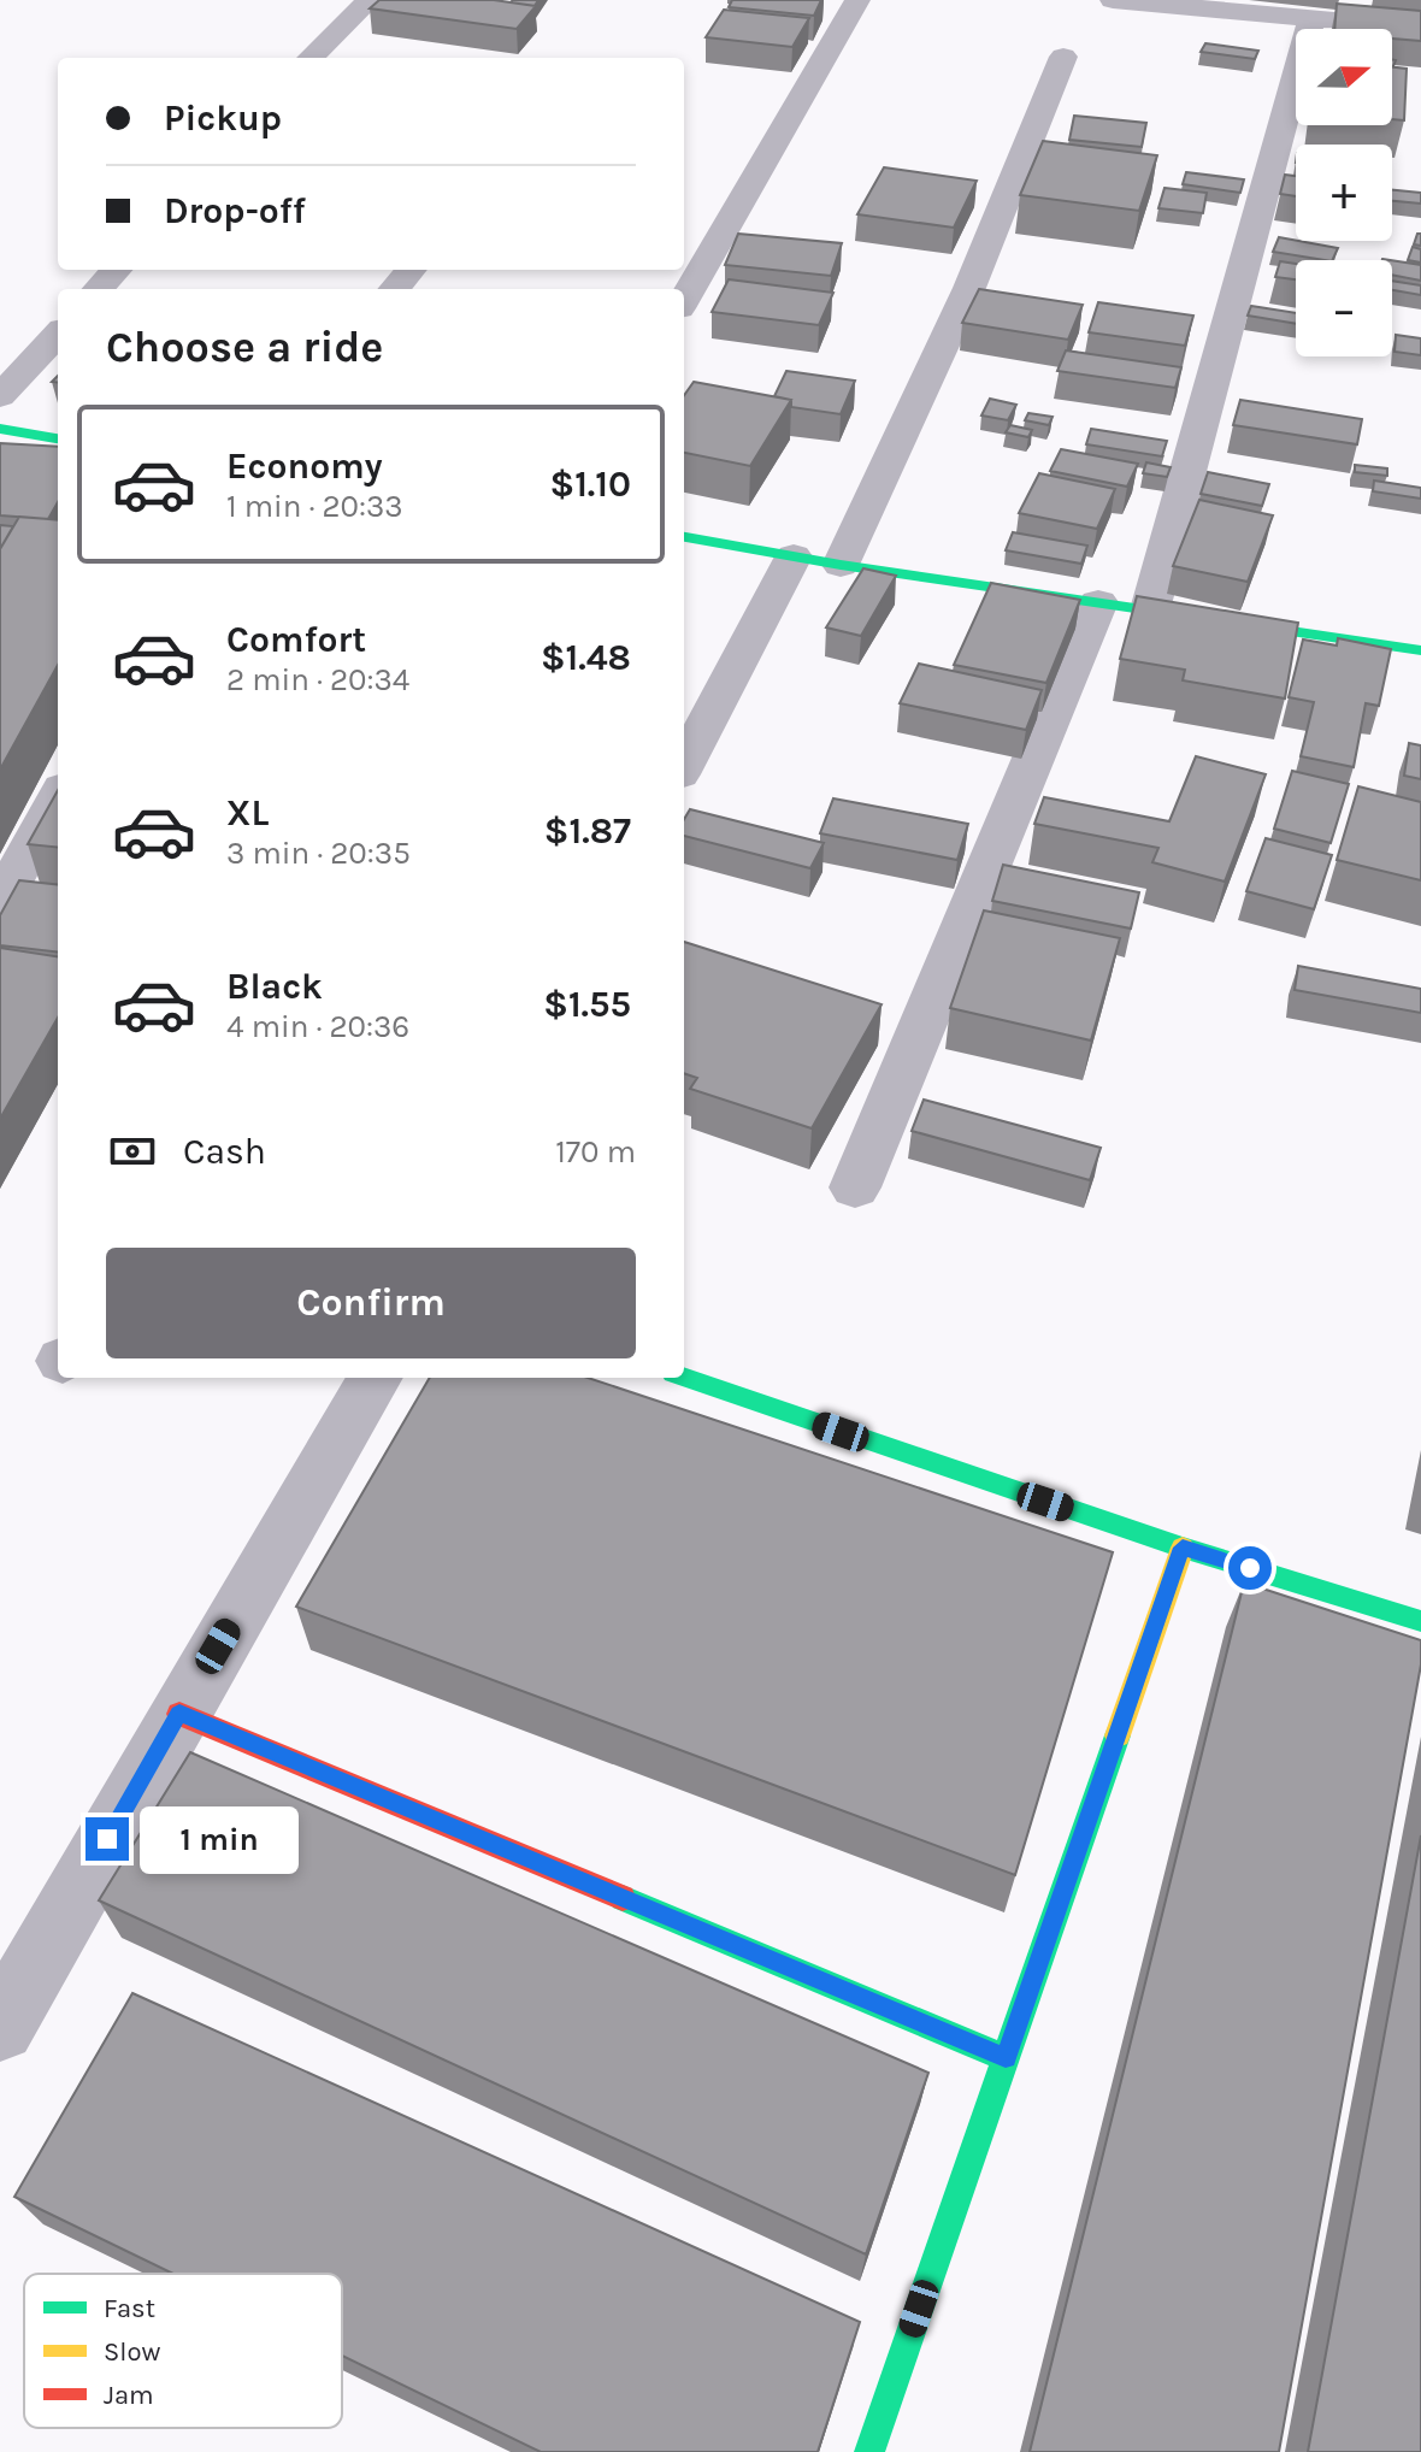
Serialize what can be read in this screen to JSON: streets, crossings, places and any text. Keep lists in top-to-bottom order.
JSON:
{
  "legend": ["Fast", "Slow", "Jam"],
  "north": "right",
  "page": {
    "map_buttons": ["+", "−"],
    "banner": ["Pickup", "Drop-off"],
    "heading": "Choose a ride",
    "list": [
      {
        "name": "Economy",
        "note": "1 min · 20:33",
        "value": "$1.10"
      },
      {
        "name": "Comfort",
        "note": "2 min · 20:34",
        "value": "$1.48"
      },
      {
        "name": "XL",
        "note": "3 min · 20:35",
        "value": "$1.87"
      },
      {
        "name": "Black",
        "note": "4 min · 20:36",
        "value": "$1.55"
      }
    ],
    "pay": ["Cash", "170 m"],
    "buttons": "Confirm",
    "bubble": "1 min"
  }
}
